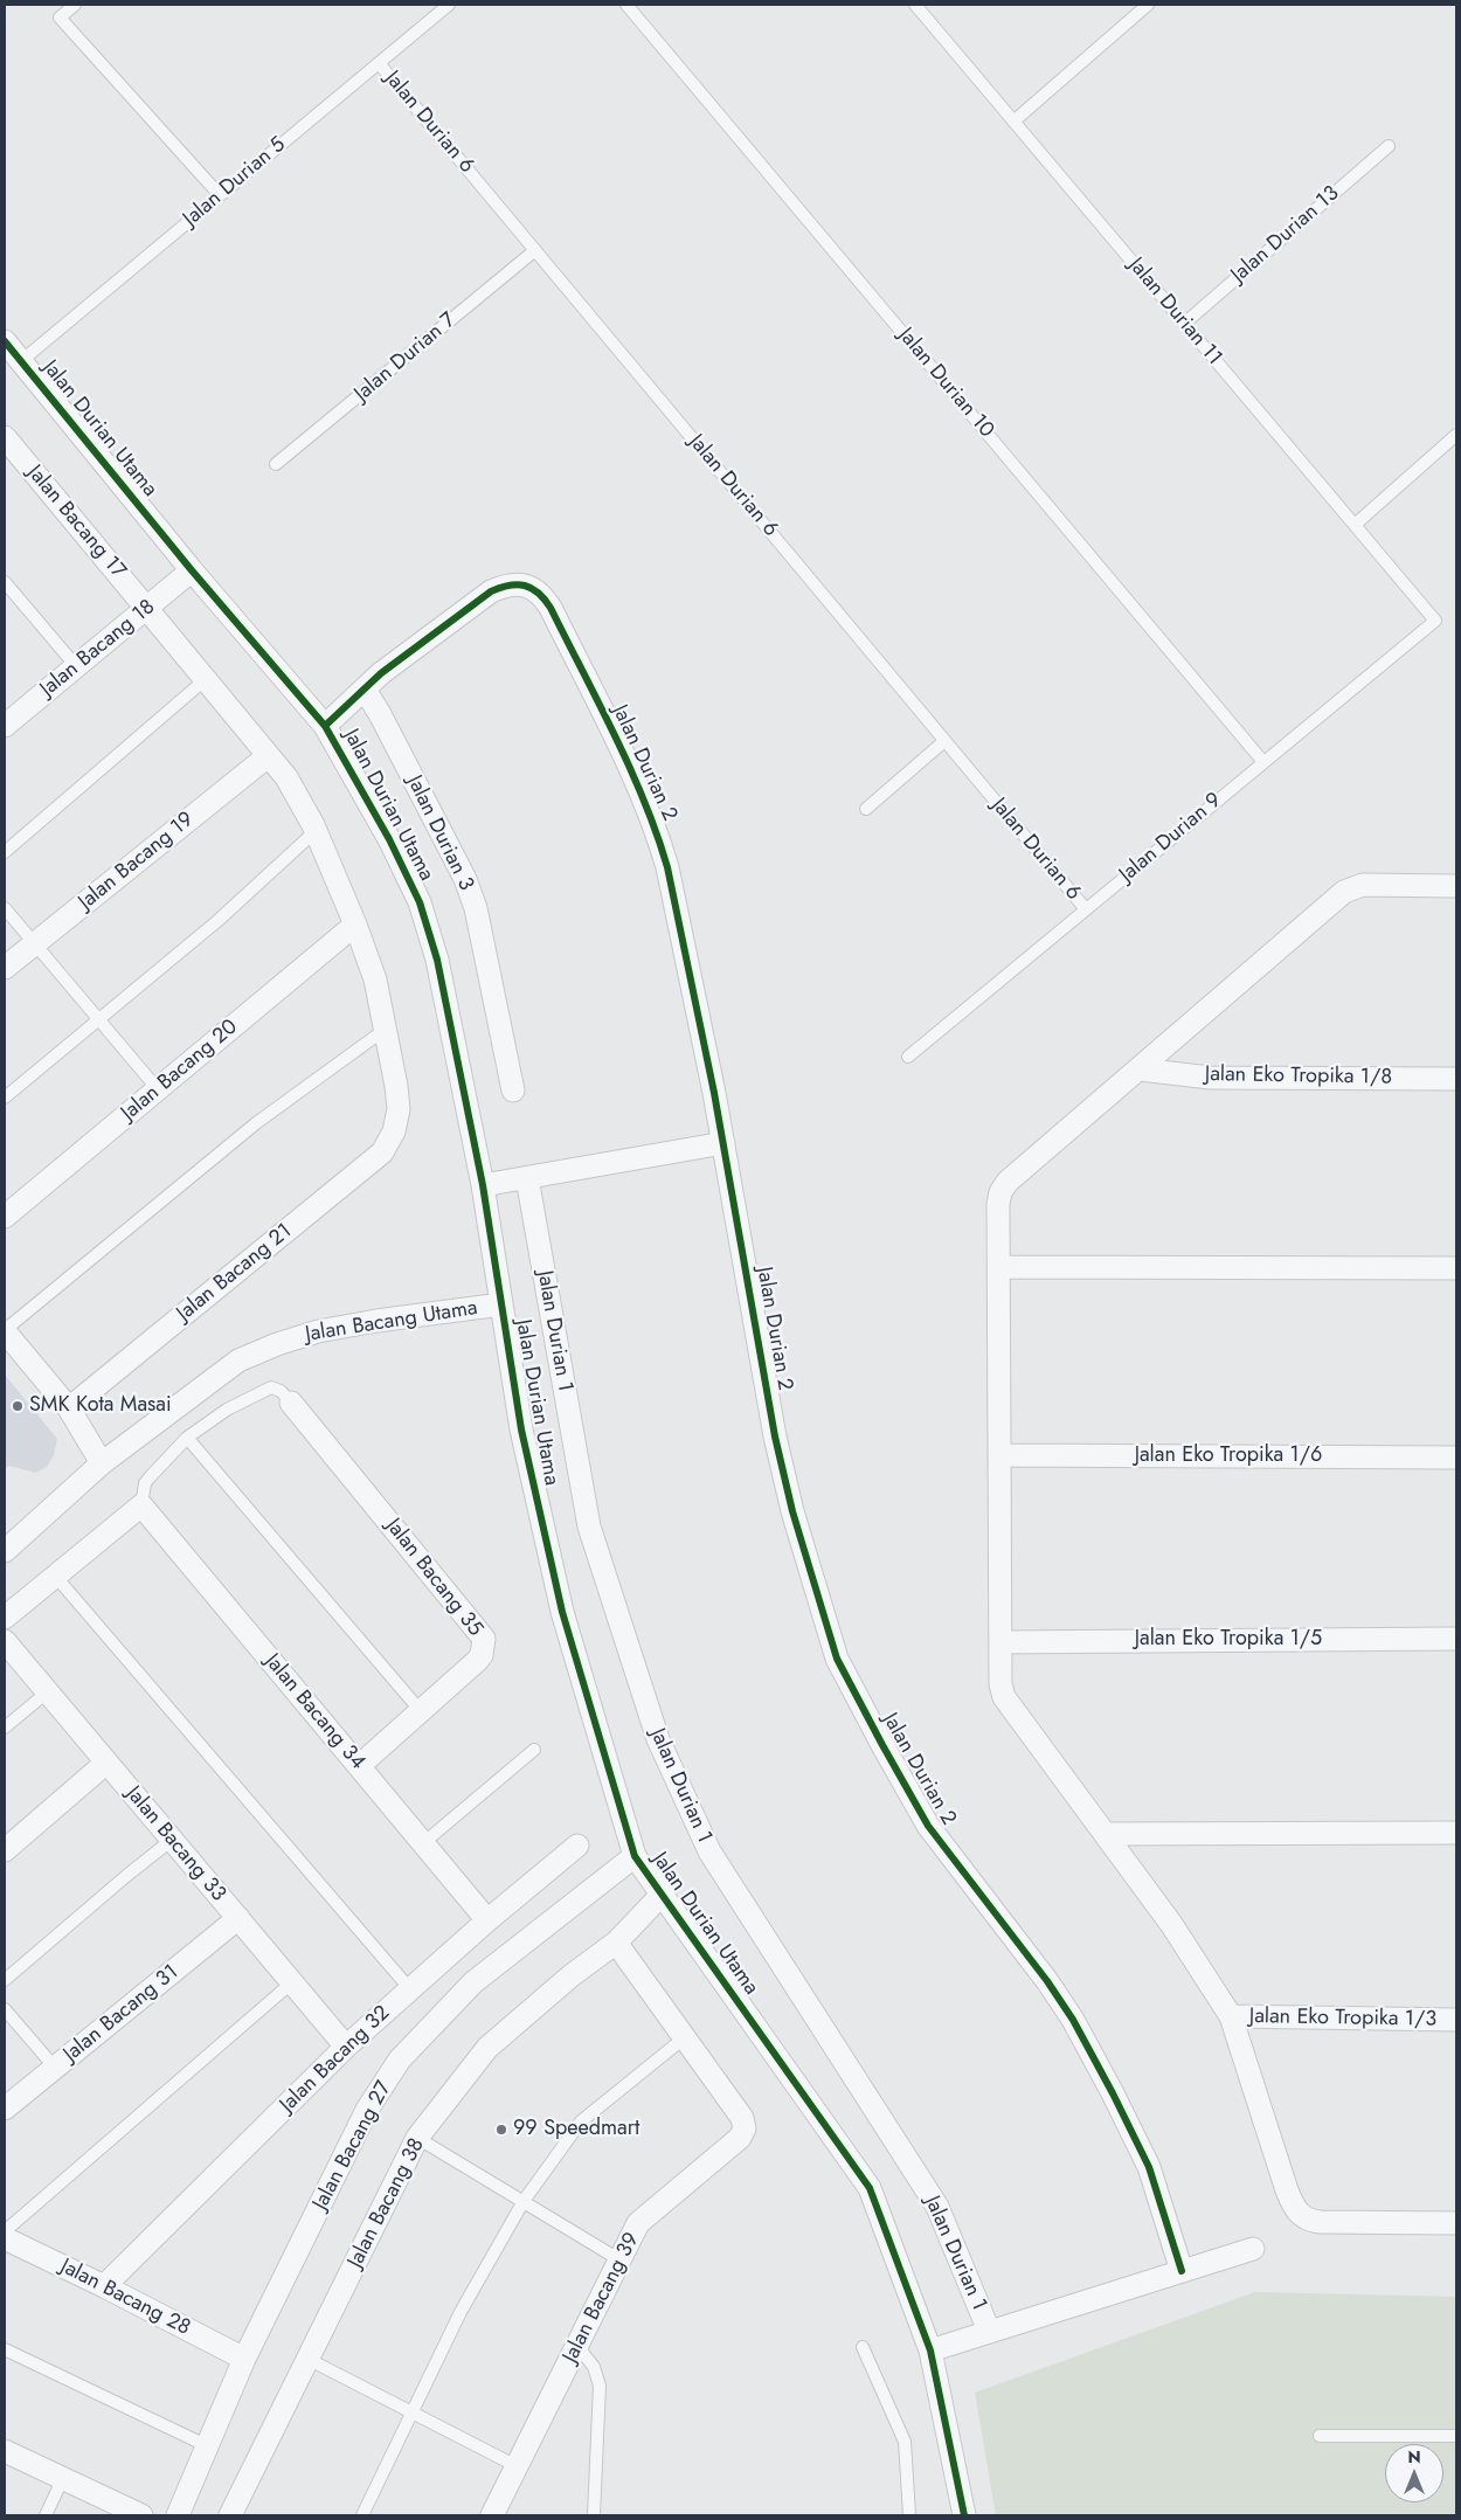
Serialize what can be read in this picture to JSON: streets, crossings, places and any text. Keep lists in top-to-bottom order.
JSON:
{
  "streets": {
    "street": [
      "Jalan Durian Utama",
      "Jalan Bacang 17",
      "Jalan Bacang 18",
      "Jalan Durian 2",
      "Jalan Durian 3",
      "Jalan Bacang 19",
      "Jalan Bacang 20",
      "Jalan Eko Tropika 1/8",
      "Jalan Bacang 21",
      "Jalan Bacang Utama",
      "Jalan Durian 1",
      "Jalan Eko Tropika 1/6",
      "Jalan Bacang 35",
      "Jalan Eko Tropika 1/5",
      "Jalan Bacang 34",
      "Jalan Bacang 33",
      "Jalan Bacang 31",
      "Jalan Eko Tropika 1/3",
      "Jalan Bacang 32",
      "Jalan Bacang 27",
      "Jalan Bacang 38",
      "Jalan Bacang 28",
      "Jalan Bacang 39"
    ],
    "lane": [
      "Jalan Durian 6",
      "Jalan Durian 5",
      "Jalan Durian 13",
      "Jalan Durian 11",
      "Jalan Durian 7",
      "Jalan Durian 10",
      "Jalan Durian 9"
    ]
  },
  "crossings": [
    ["Jalan Durian 6", "Jalan Durian 5"],
    ["Jalan Durian 6", "Jalan Durian 7"],
    ["Jalan Durian 6", "Jalan Durian 9"],
    ["Jalan Durian 5", "Jalan Durian Utama"],
    ["Jalan Durian 13", "Jalan Durian 11"],
    ["Jalan Durian 11", "Jalan Durian 9"],
    ["Jalan Durian 10", "Jalan Durian 9"],
    ["Jalan Durian Utama", "Jalan Bacang 18"],
    ["Jalan Durian Utama", "Jalan Durian 2"],
    ["Jalan Durian Utama", "Jalan Bacang Utama"],
    ["Jalan Durian Utama", "Jalan Bacang 27"],
    ["Jalan Durian Utama", "Jalan Bacang 38"],
    ["Jalan Bacang 17", "Jalan Bacang 18"],
    ["Jalan Bacang 17", "Jalan Bacang 19"],
    ["Jalan Bacang 17", "Jalan Bacang 20"],
    ["Jalan Bacang 17", "Jalan Bacang 21"],
    ["Jalan Durian 2", "Jalan Durian 3"],
    ["Jalan Bacang 35", "Jalan Bacang 34"],
    ["Jalan Bacang 34", "Jalan Bacang 32"],
    ["Jalan Bacang 33", "Jalan Bacang 31"],
    ["Jalan Bacang 33", "Jalan Bacang 32"],
    ["Jalan Bacang 32", "Jalan Bacang 28"],
    ["Jalan Bacang 27", "Jalan Bacang 28"],
    ["Jalan Bacang 38", "Jalan Bacang 39"]
  ],
  "places": ["SMK Kota Masai", "99 Speedmart"],
  "north": "top"
}
